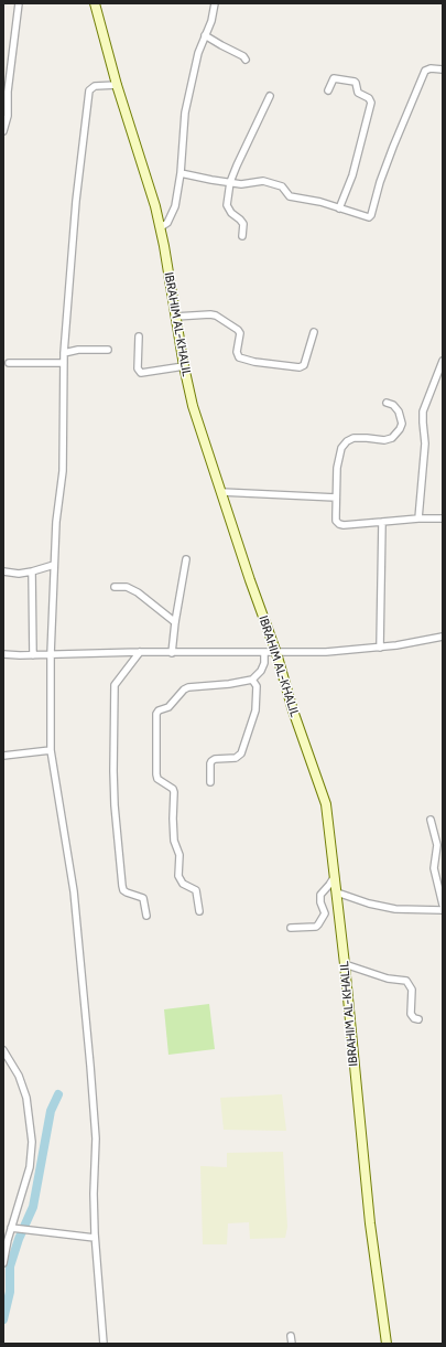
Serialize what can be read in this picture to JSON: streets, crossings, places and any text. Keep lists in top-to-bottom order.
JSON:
{
  "streets": {
    "street": ["IBRAHIM AL-KHALIL"]
  }
}
